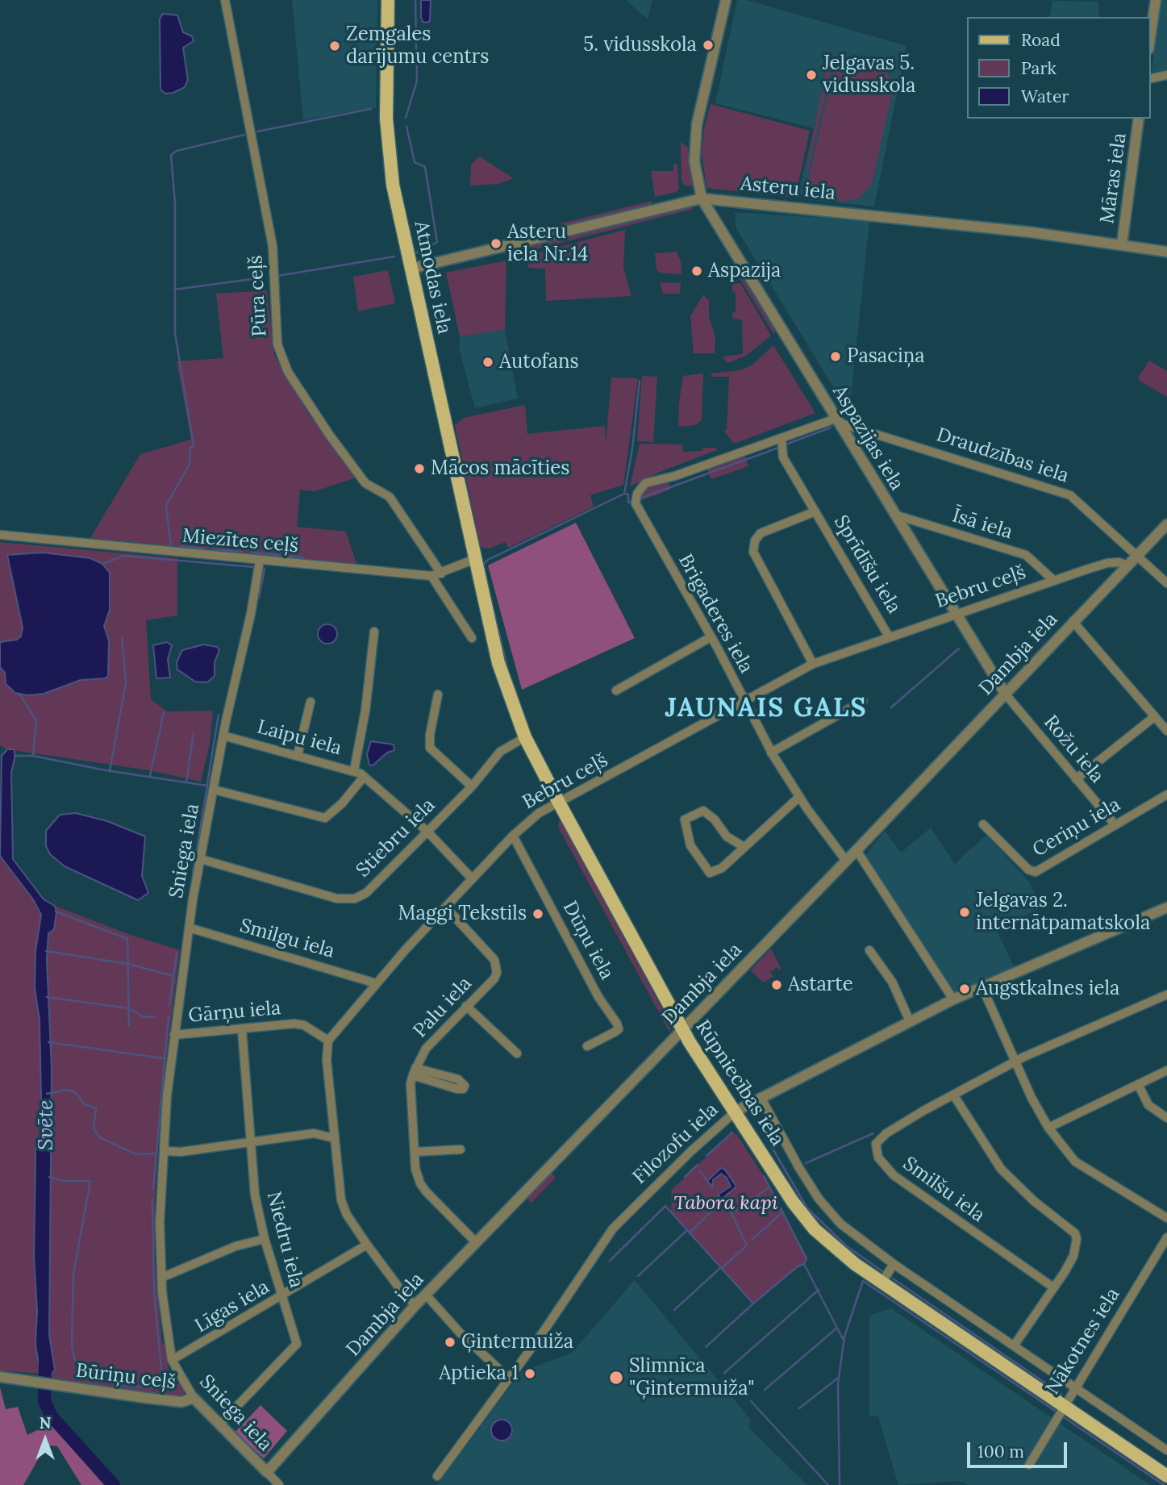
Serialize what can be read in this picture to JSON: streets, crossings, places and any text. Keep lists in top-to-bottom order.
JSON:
{
  "streets": {
    "main road": ["Atmodas iela", "Rūpniecības iela"],
    "street": [
      "Māras iela",
      "Asteru iela",
      "Pūra ceļš",
      "Aspazijas iela",
      "Draudzības iela",
      "Īsā iela",
      "Miezītes ceļš",
      "Sprīdīšu iela",
      "Bebru ceļš",
      "Brigaderes iela",
      "Dambja iela",
      "Laipu iela",
      "Rožu iela",
      "Ceriņu iela",
      "Stiebru iela",
      "Sniega iela",
      "Smilgu iela",
      "Dūņu iela",
      "Palu iela",
      "Gārņu iela",
      "Filozofu iela",
      "Smilšu iela",
      "Niedru iela",
      "Līgas iela",
      "Nākotnes iela",
      "Būriņu ceļš"
    ]
  },
  "crossings": [
    ["Māras iela", "Asteru iela"],
    ["Asteru iela", "Atmodas iela"],
    ["Asteru iela", "Aspazijas iela"],
    ["Atmodas iela", "Miezītes ceļš"],
    ["Atmodas iela", "Rūpniecības iela"],
    ["Pūra ceļš", "Miezītes ceļš"],
    ["Aspazijas iela", "Draudzības iela"],
    ["Aspazijas iela", "Īsā iela"],
    ["Aspazijas iela", "Bebru ceļš"],
    ["Aspazijas iela", "Dambja iela"],
    ["Aspazijas iela", "Rožu iela"],
    ["Draudzības iela", "Dambja iela"],
    ["Īsā iela", "Bebru ceļš"],
    ["Miezītes ceļš", "Sniega iela"],
    ["Miezītes ceļš", "Rūpniecības iela"],
    ["Sprīdīšu iela", "Bebru ceļš"],
    ["Sprīdīšu iela", "Brigaderes iela"],
    ["Bebru ceļš", "Brigaderes iela"],
    ["Bebru ceļš", "Dambja iela"],
    ["Bebru ceļš", "Laipu iela"],
    ["Bebru ceļš", "Smilgu iela"],
    ["Bebru ceļš", "Dūņu iela"],
    ["Bebru ceļš", "Palu iela"],
    ["Bebru ceļš", "Gārņu iela"],
    ["Bebru ceļš", "Rūpniecības iela"],
    ["Brigaderes iela", "Dambja iela"],
    ["Dambja iela", "Rožu iela"],
    ["Dambja iela", "Sniega iela"],
    ["Dambja iela", "Palu iela"],
    ["Dambja iela", "Rūpniecības iela"],
    ["Laipu iela", "Stiebru iela"],
    ["Laipu iela", "Sniega iela"],
    ["Rožu iela", "Ceriņu iela"],
    ["Stiebru iela", "Sniega iela"],
    ["Stiebru iela", "Rūpniecības iela"],
    ["Sniega iela", "Smilgu iela"],
    ["Sniega iela", "Gārņu iela"],
    ["Sniega iela", "Niedru iela"],
    ["Sniega iela", "Līgas iela"],
    ["Sniega iela", "Būriņu ceļš"],
    ["Gārņu iela", "Niedru iela"],
    ["Rūpniecības iela", "Filozofu iela"],
    ["Rūpniecības iela", "Nākotnes iela"],
    ["Niedru iela", "Līgas iela"]
  ],
  "districts": ["JAUNAIS GALS"],
  "water": ["Svēte"],
  "parks": ["Tabora kapi"],
  "places": [
    "5. vidusskola",
    "Zemgales darījumu centrs",
    "Jelgavas 5. vidusskola",
    "Asteru iela Nr.14",
    "Aspazija",
    "Pasaciņa",
    "Autofans",
    "Mācos mācīties",
    "Jelgavas 2. internātpamatskola",
    "Maggi Tekstils",
    "Astarte",
    "Augstkalnes iela",
    "Ģintermuiža",
    "Aptieka 1",
    "Slimnīca \"Ģintermuiža\""
  ],
  "legend": ["Road", "Park", "Water"],
  "scale_bar": "100 m",
  "north": "top"
}
